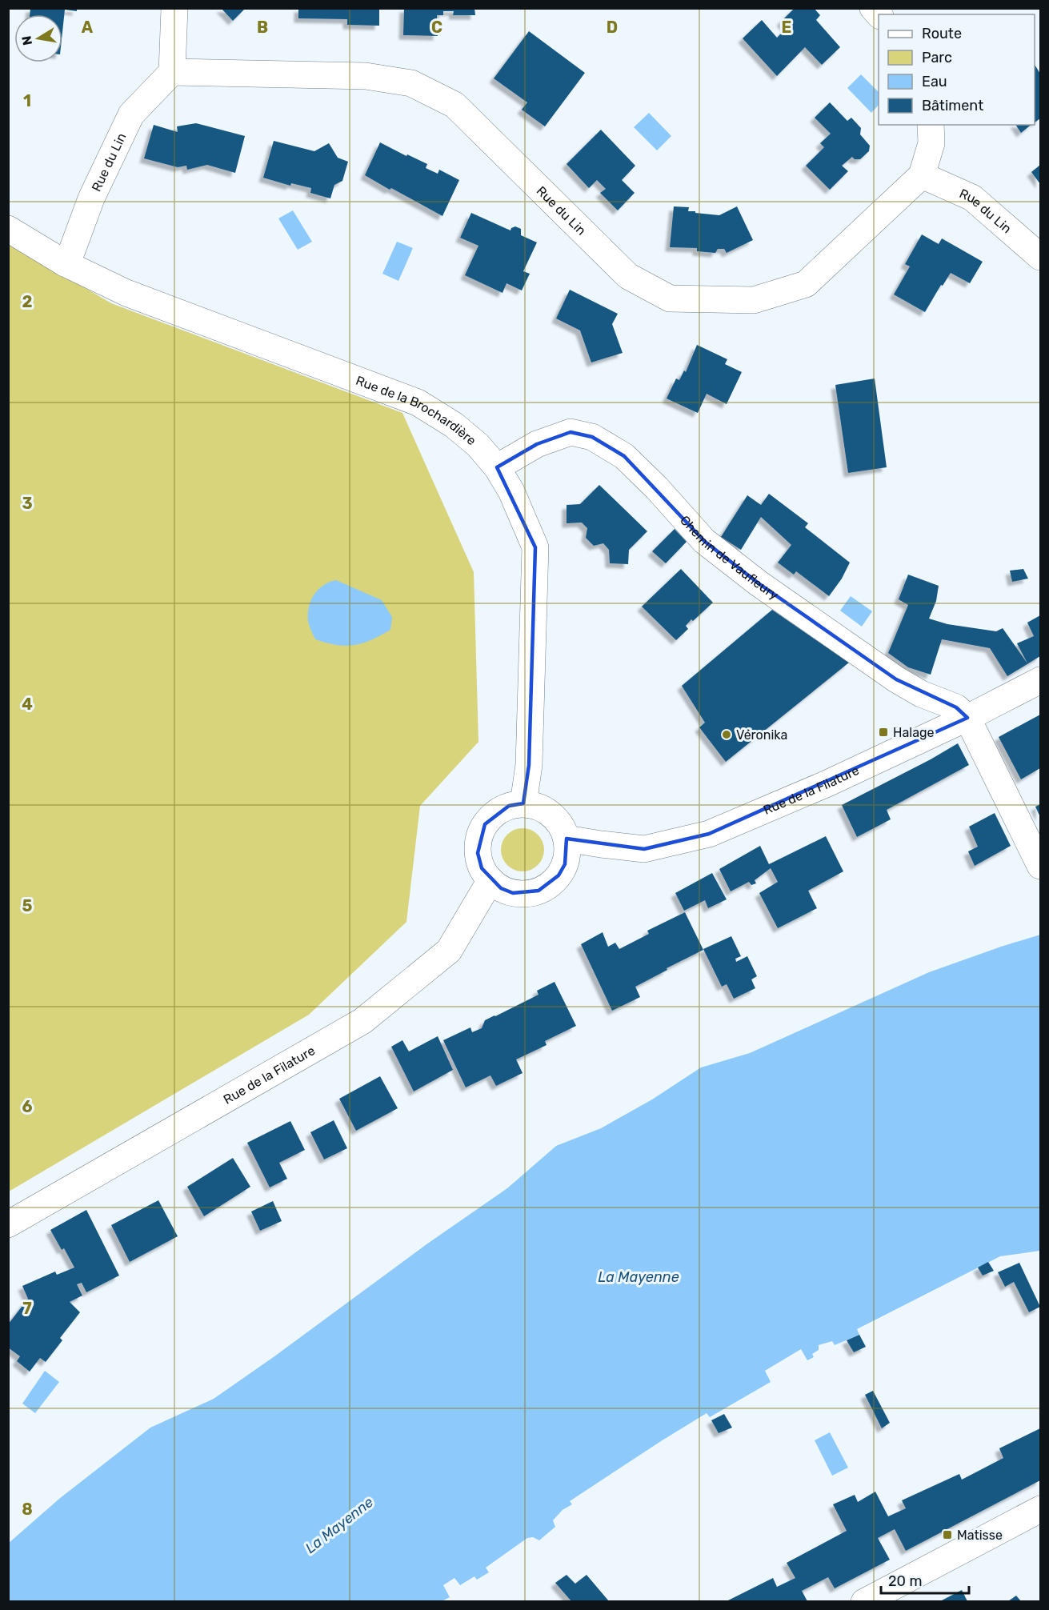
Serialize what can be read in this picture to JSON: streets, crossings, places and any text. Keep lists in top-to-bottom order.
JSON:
{
  "streets": {
    "street": [
      "Rue du Lin",
      "Rue de la Brochardière",
      "Chemin de Vaufleury",
      "Rue de la Filature"
    ]
  },
  "crossings": [
    ["Rue du Lin", "Rue de la Brochardière"],
    ["Rue de la Brochardière", "Chemin de Vaufleury"],
    ["Rue de la Brochardière", "Rue de la Filature"],
    ["Chemin de Vaufleury", "Rue de la Filature"]
  ],
  "water": ["La Mayenne"],
  "places": {
    "transit": ["Halage", "Matisse"],
    "other": ["Véronika"]
  },
  "legend": [
    "Route",
    "Parc",
    "Eau",
    "Bâtiment"
  ],
  "scale_bar": "20 m",
  "north": "left",
  "grid": {
    "columns": [
      "A",
      "B",
      "C",
      "D",
      "E"
    ],
    "rows": [
      "1",
      "2",
      "3",
      "4",
      "5",
      "6",
      "7",
      "8"
    ]
  }
}
